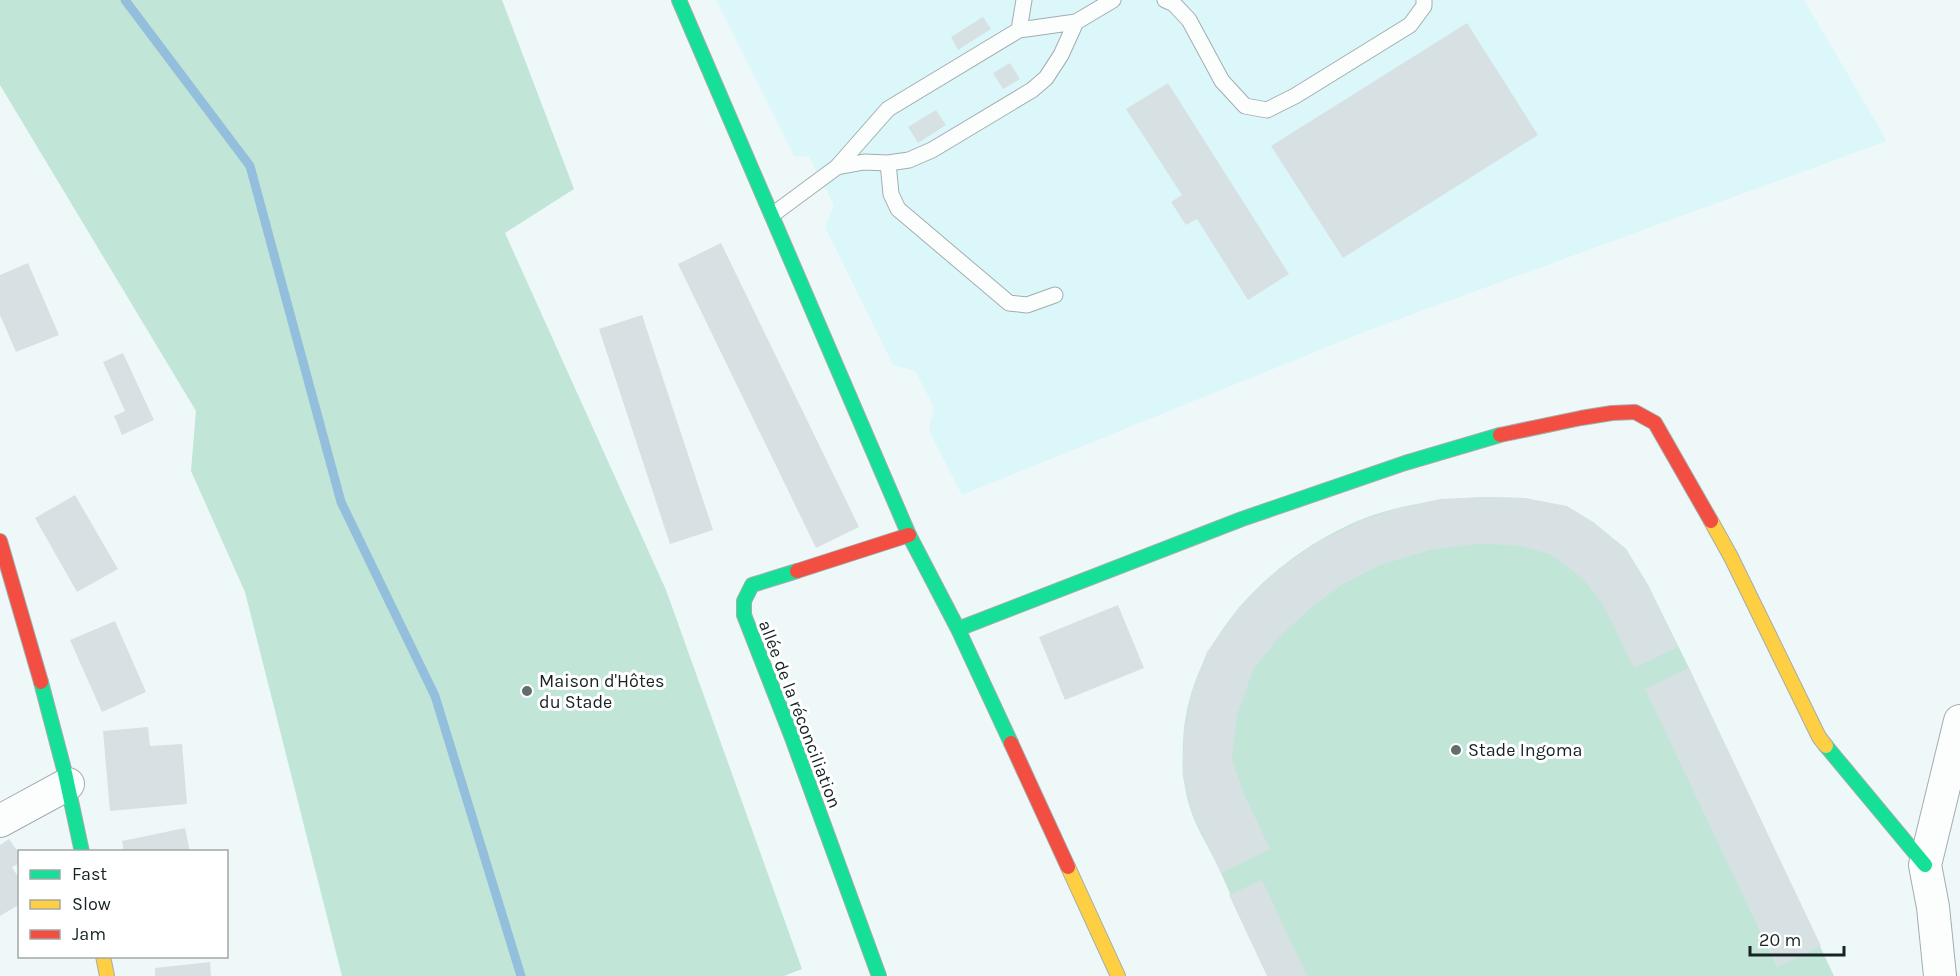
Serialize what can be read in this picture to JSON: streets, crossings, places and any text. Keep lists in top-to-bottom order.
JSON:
{
  "streets": {
    "street": ["allée de la réconciliation"]
  },
  "places": ["Maison d'Hôtes du Stade", "Stade Ingoma"],
  "legend": ["Fast", "Slow", "Jam"],
  "scale_bar": "20 m"
}
